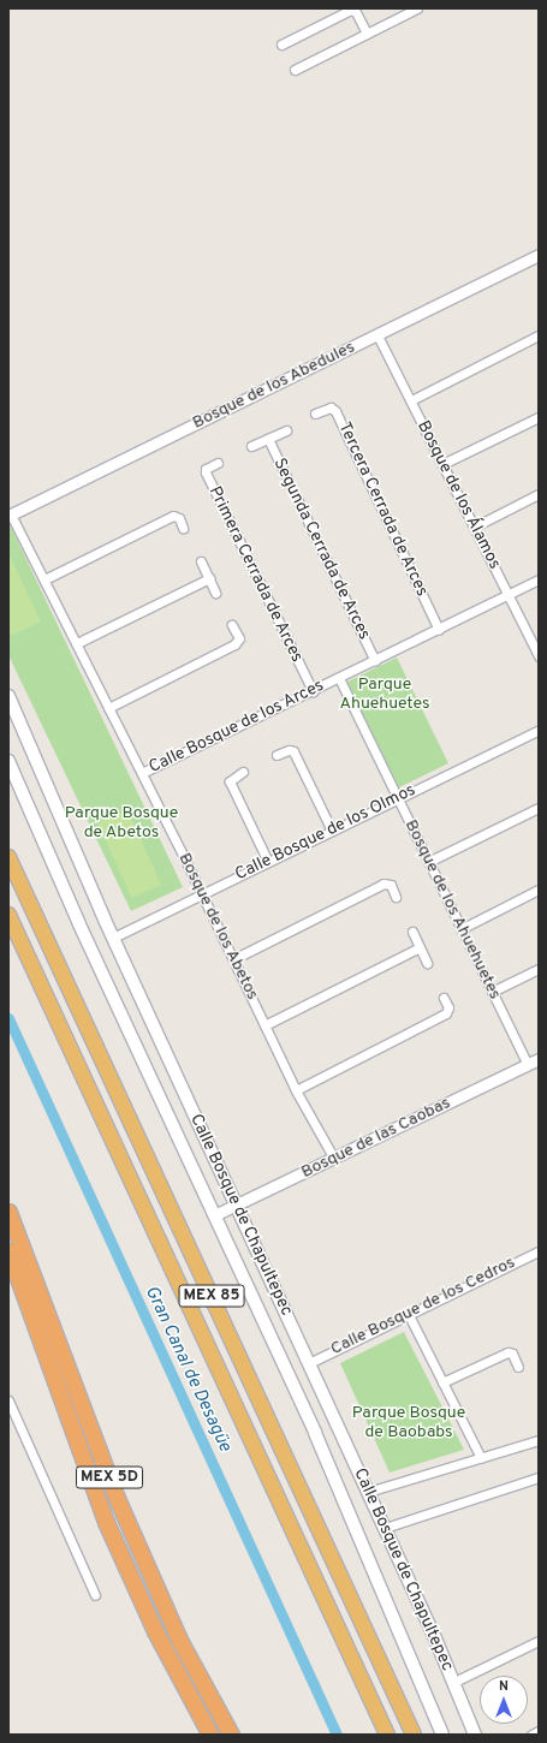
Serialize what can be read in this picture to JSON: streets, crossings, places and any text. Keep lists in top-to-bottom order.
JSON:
{
  "streets": {
    "highway": ["MEX 85", "MEX 5D"],
    "main road": ["Calle Bosque de Chapultepec"],
    "street": [
      "Bosque de los Abedules",
      "Bosque de los Álamos",
      "Tercera Cerrada de Arces",
      "Segunda Cerrada de Arces",
      "Primera Cerrada de Arces",
      "Calle Bosque de los Arces",
      "Calle Bosque de los Olmos",
      "Bosque de los Ahuehuetes",
      "Bosque de los Abetos",
      "Bosque de las Caobas",
      "Calle Bosque de los Cedros"
    ]
  },
  "crossings": [
    ["Bosque de los Abedules", "Bosque de los Álamos"],
    ["Bosque de los Abedules", "Bosque de los Abetos"],
    ["Bosque de los Álamos", "Calle Bosque de los Arces"],
    ["Tercera Cerrada de Arces", "Calle Bosque de los Arces"],
    ["Segunda Cerrada de Arces", "Calle Bosque de los Arces"],
    ["Primera Cerrada de Arces", "Calle Bosque de los Arces"],
    ["Calle Bosque de los Arces", "Bosque de los Ahuehuetes"],
    ["Calle Bosque de los Arces", "Bosque de los Abetos"],
    ["Calle Bosque de los Olmos", "Bosque de los Ahuehuetes"],
    ["Calle Bosque de los Olmos", "Bosque de los Abetos"],
    ["Calle Bosque de los Olmos", "Calle Bosque de Chapultepec"],
    ["Bosque de los Ahuehuetes", "Bosque de las Caobas"],
    ["Bosque de los Abetos", "Bosque de las Caobas"],
    ["Bosque de las Caobas", "Calle Bosque de Chapultepec"],
    ["Calle Bosque de Chapultepec", "Calle Bosque de los Cedros"]
  ],
  "water": ["Gran Canal de Desagüe"],
  "parks": ["Parque Ahuehuetes", "Parque Bosque de Abetos", "Parque Bosque de Baobabs"],
  "north": "top"
}
